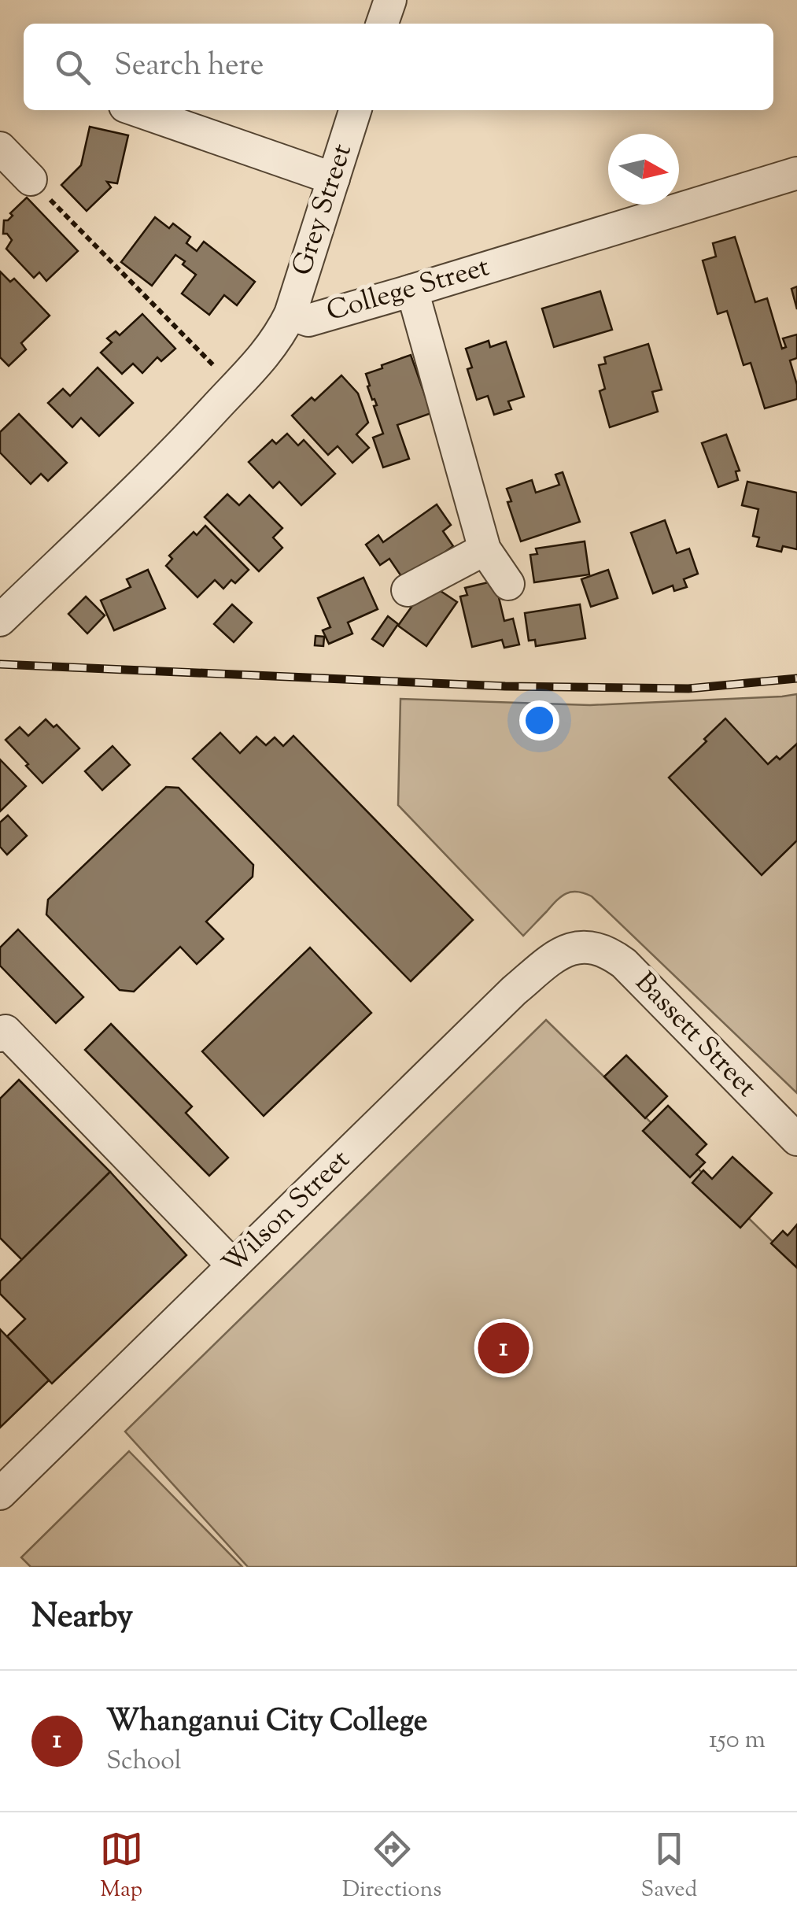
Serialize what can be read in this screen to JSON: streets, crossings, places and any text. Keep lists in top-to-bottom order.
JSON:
{
  "streets": {
    "street": [
      "Grey Street",
      "College Street",
      "Bassett Street",
      "Wilson Street"
    ]
  },
  "crossings": [
    ["Grey Street", "College Street"],
    ["Bassett Street", "Wilson Street"]
  ],
  "north": "right",
  "page": {
    "search": "Search here",
    "pins": "1",
    "heading": "Nearby",
    "list": [
      {
        "mark": "1",
        "name": "Whanganui City College",
        "note": "School",
        "value": "150 m"
      }
    ],
    "nav": ["Map", "Directions", "Saved"]
  }
}
